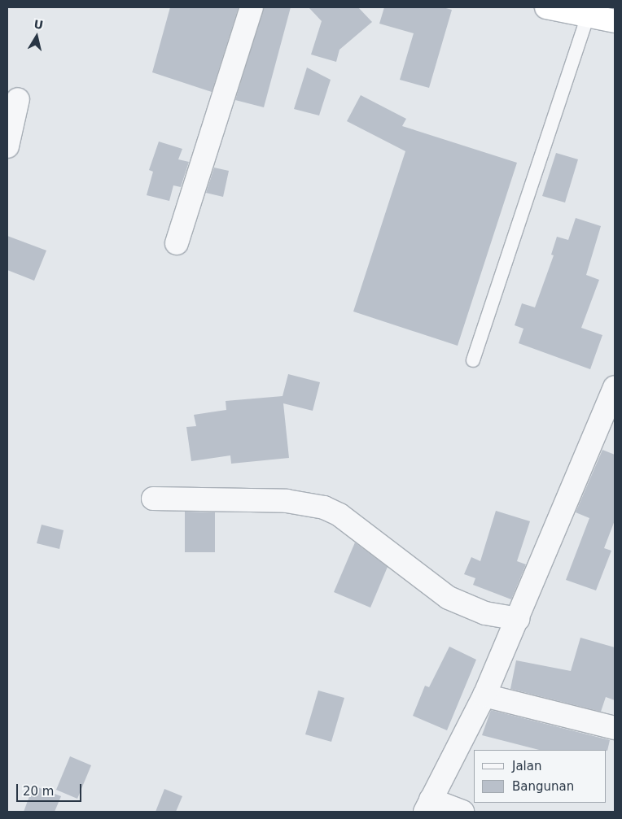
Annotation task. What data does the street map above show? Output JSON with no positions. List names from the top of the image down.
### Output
{
  "legend": ["Jalan", "Bangunan"],
  "scale_bar": "20 m",
  "north": "top"
}
